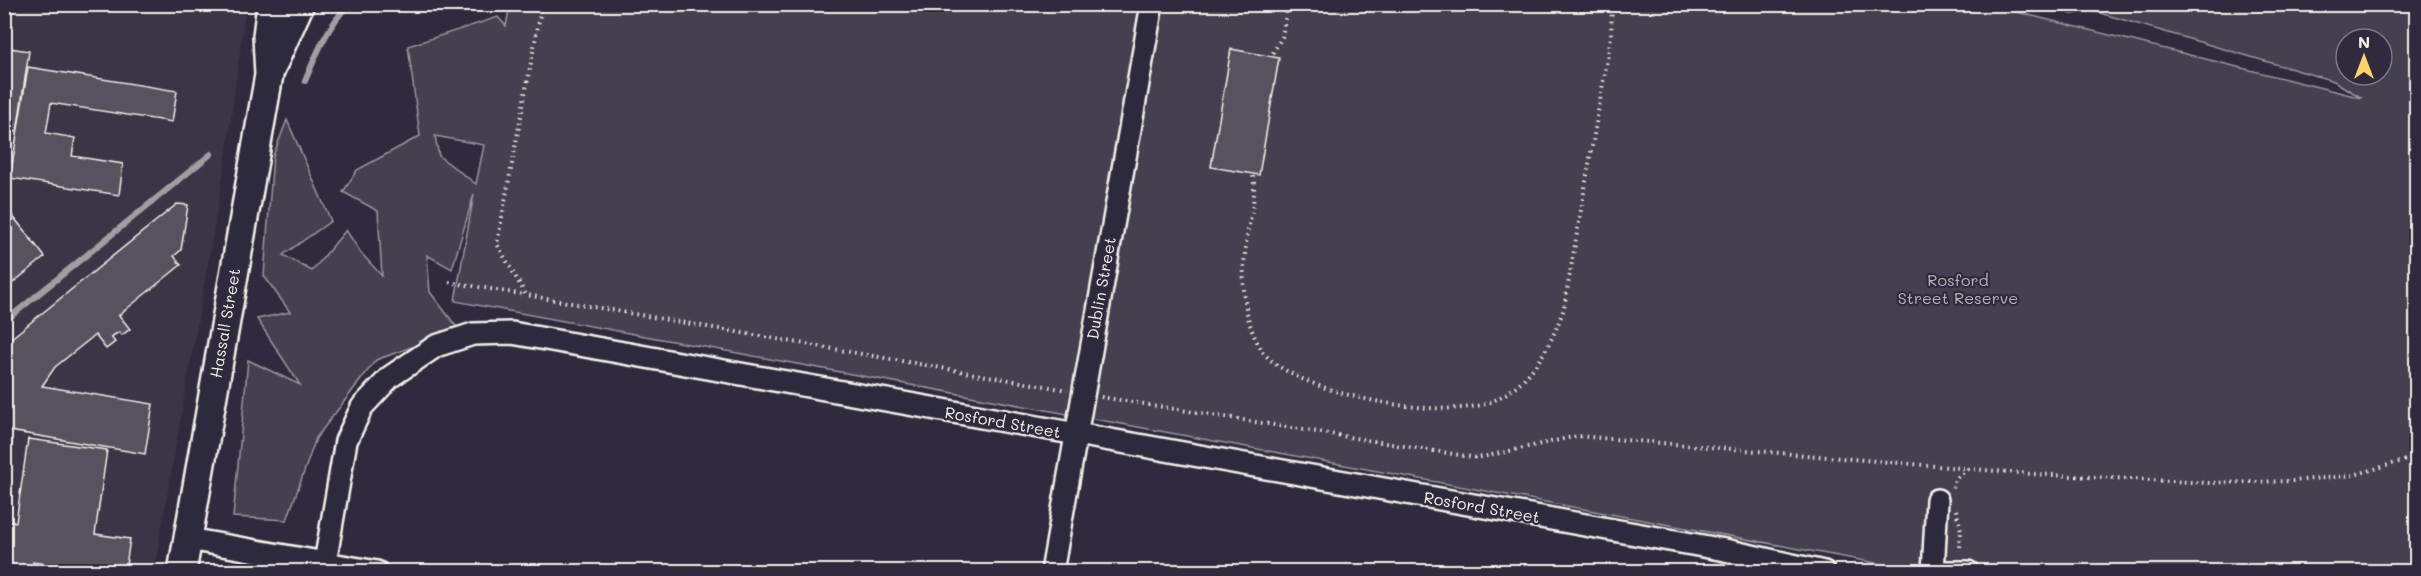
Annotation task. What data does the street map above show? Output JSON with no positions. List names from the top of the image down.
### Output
{
  "streets": {
    "main road": ["Hassall Street"],
    "street": ["Dublin Street", "Rosford Street"]
  },
  "crossings": [
    ["Dublin Street", "Rosford Street"]
  ],
  "parks": ["Rosford Street Reserve"],
  "north": "top"
}
